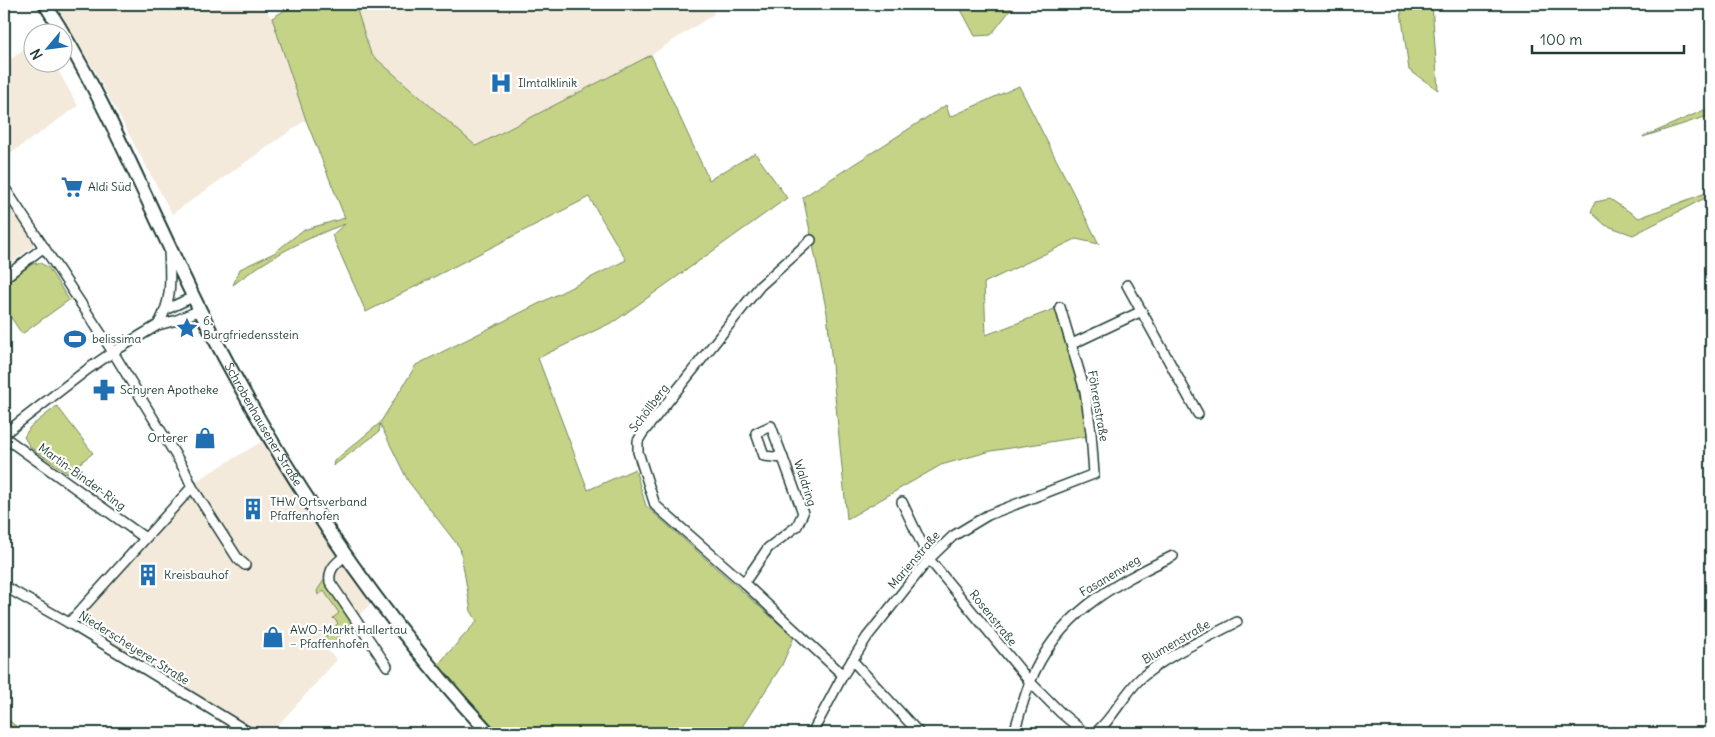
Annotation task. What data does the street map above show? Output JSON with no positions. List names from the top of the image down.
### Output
{
  "streets": {
    "main road": ["Schrobenhausener Straße"],
    "street": [
      "Föhrenstraße",
      "Schöllberg",
      "Martin-Binder-Ring",
      "Waldring",
      "Marienstraße",
      "Fasanenweg",
      "Rosenstraße",
      "Blumenstraße",
      "Niederscheyerer Straße"
    ]
  },
  "crossings": [
    ["Föhrenstraße", "Marienstraße"],
    ["Schöllberg", "Waldring"],
    ["Schöllberg", "Marienstraße"],
    ["Marienstraße", "Rosenstraße"],
    ["Fasanenweg", "Rosenstraße"]
  ],
  "places": {
    "hospital": ["Ilmtalklinik"],
    "supermarket": ["Aldi Süd"],
    "place": ["6. Burgfriedensstein"],
    "sports": ["belissima"],
    "pharmacy": ["Schyren Apotheke"],
    "shop": ["Orterer", "AWO-Markt Hallertau – Pfaffenhofen"],
    "building": ["THW Ortsverband Pfaffenhofen", "Kreisbauhof"]
  },
  "scale_bar": "100 m",
  "north": "bottom left"
}
